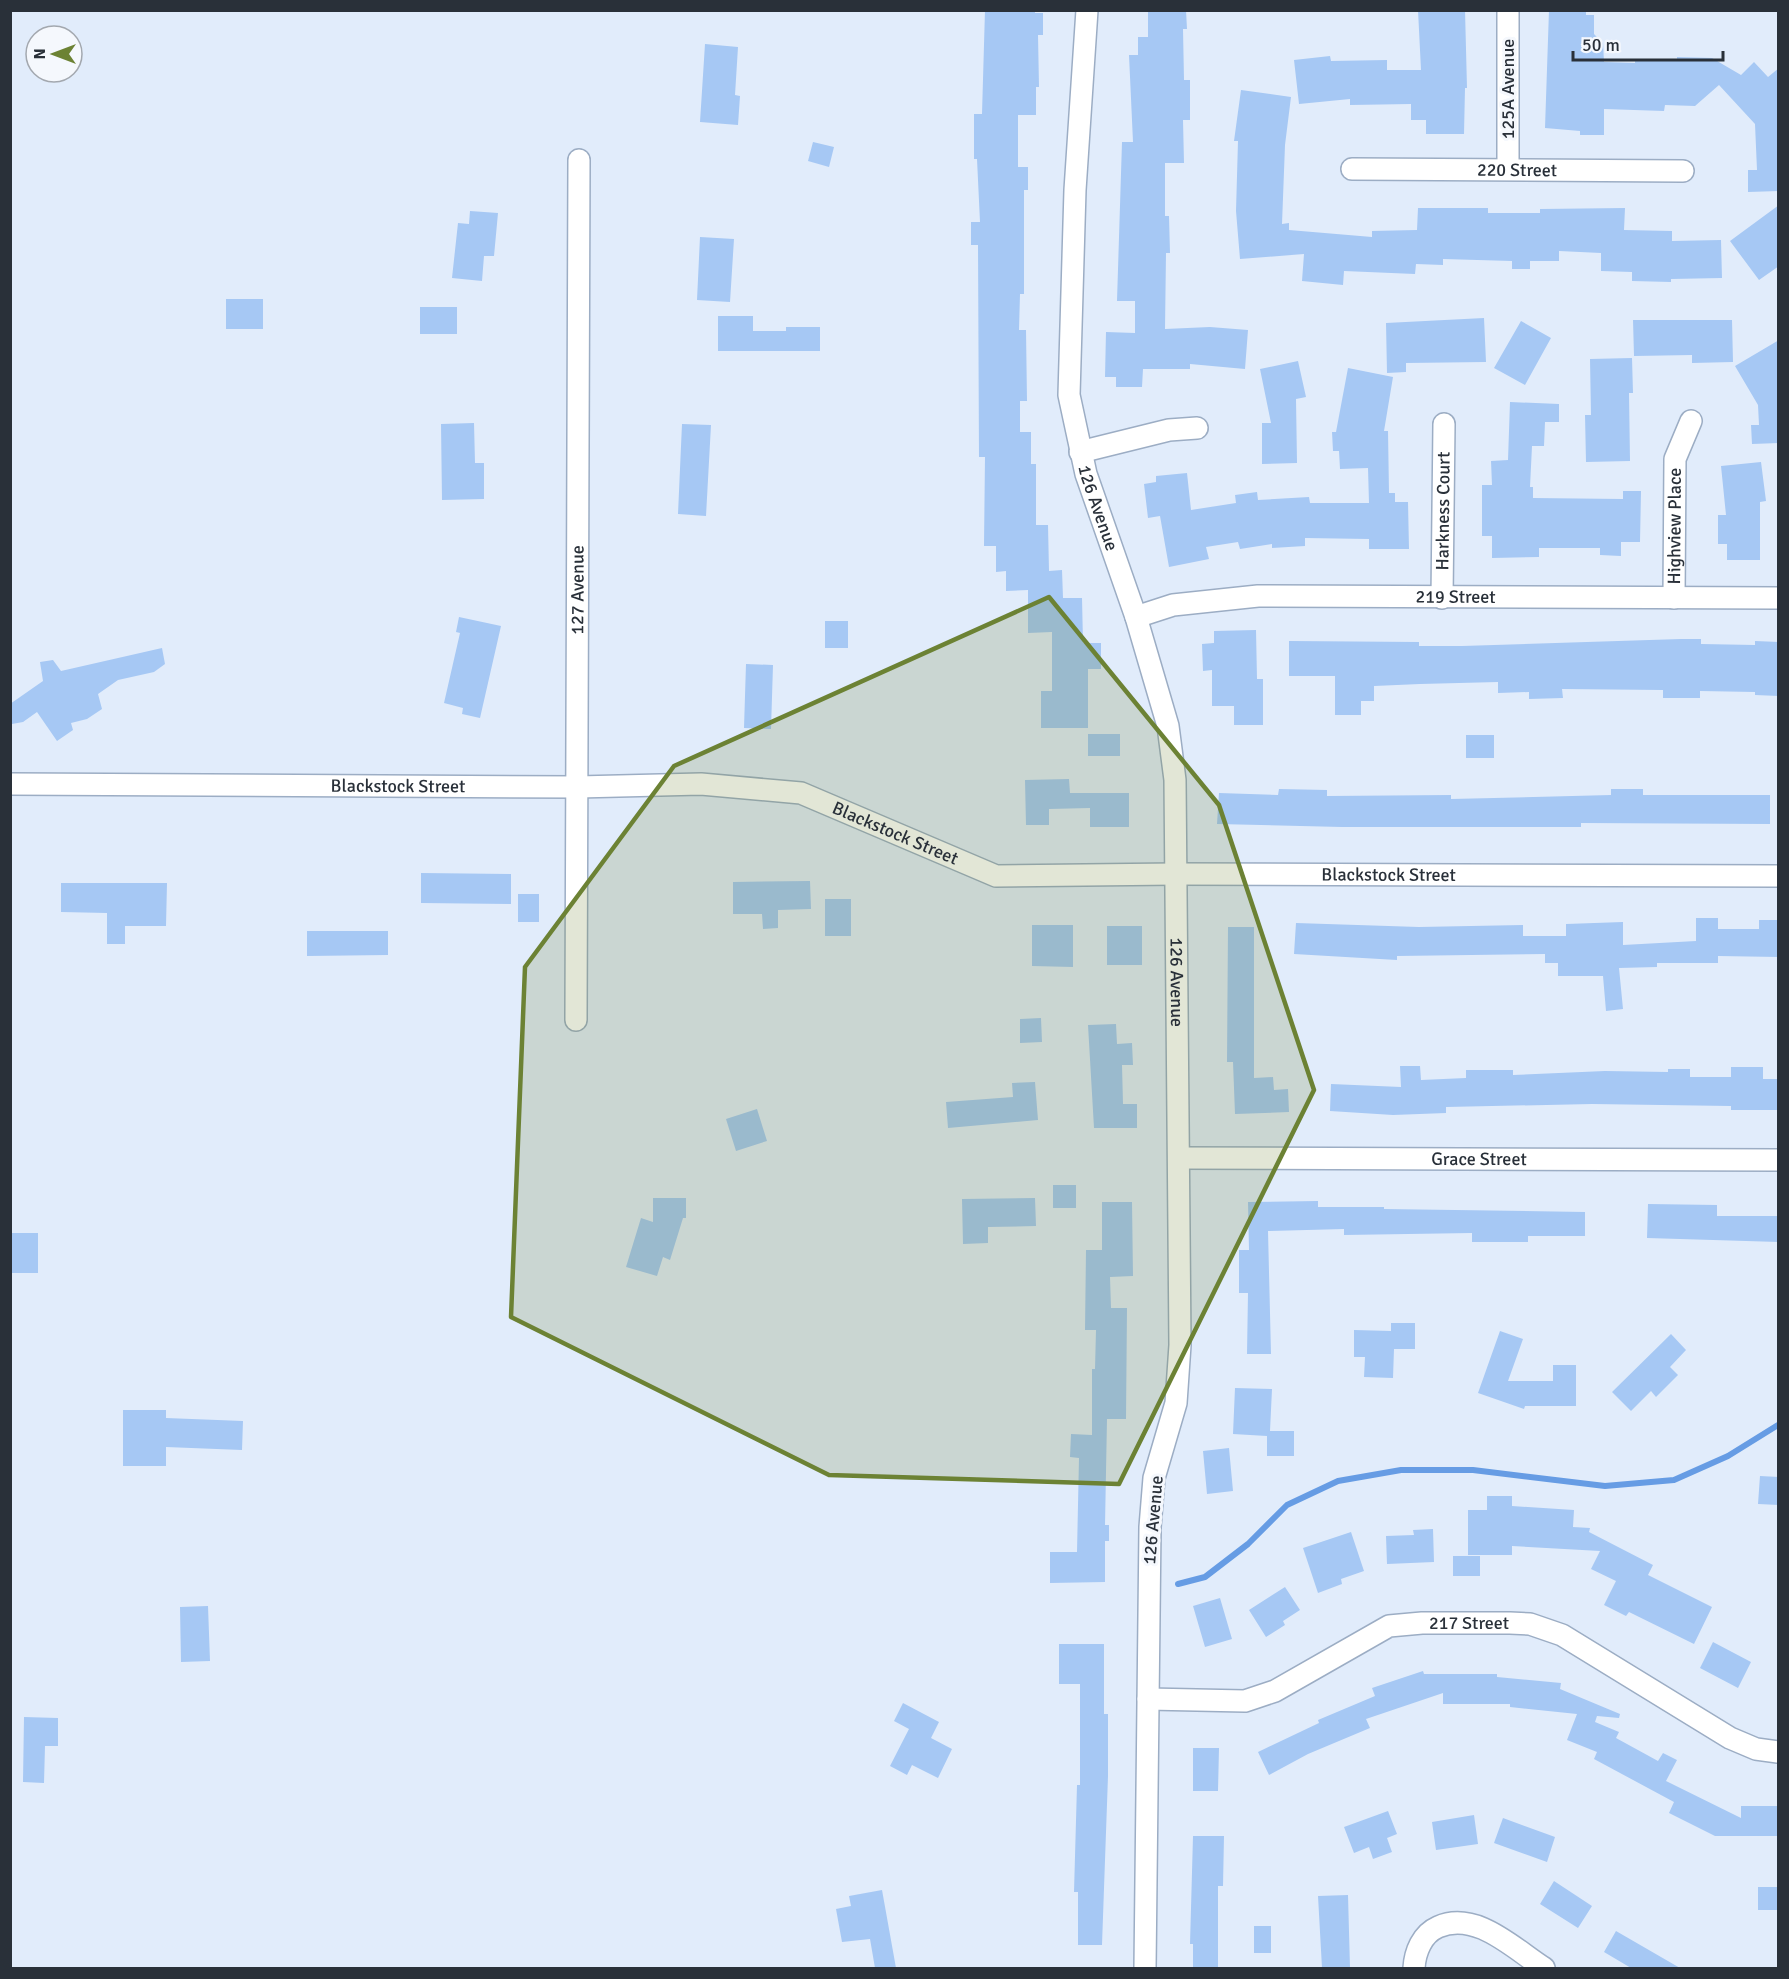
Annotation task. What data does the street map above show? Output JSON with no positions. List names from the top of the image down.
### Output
{
  "streets": {
    "street": [
      "125A Avenue",
      "220 Street",
      "126 Avenue",
      "Harkness Court",
      "Highview Place",
      "127 Avenue",
      "219 Street",
      "Blackstock Street",
      "Grace Street",
      "217 Street"
    ]
  },
  "crossings": [
    ["125A Avenue", "220 Street"],
    ["126 Avenue", "219 Street"],
    ["126 Avenue", "Blackstock Street"],
    ["126 Avenue", "Grace Street"],
    ["126 Avenue", "217 Street"],
    ["Harkness Court", "219 Street"],
    ["Highview Place", "219 Street"],
    ["127 Avenue", "Blackstock Street"]
  ],
  "scale_bar": "50 m",
  "north": "left"
}
